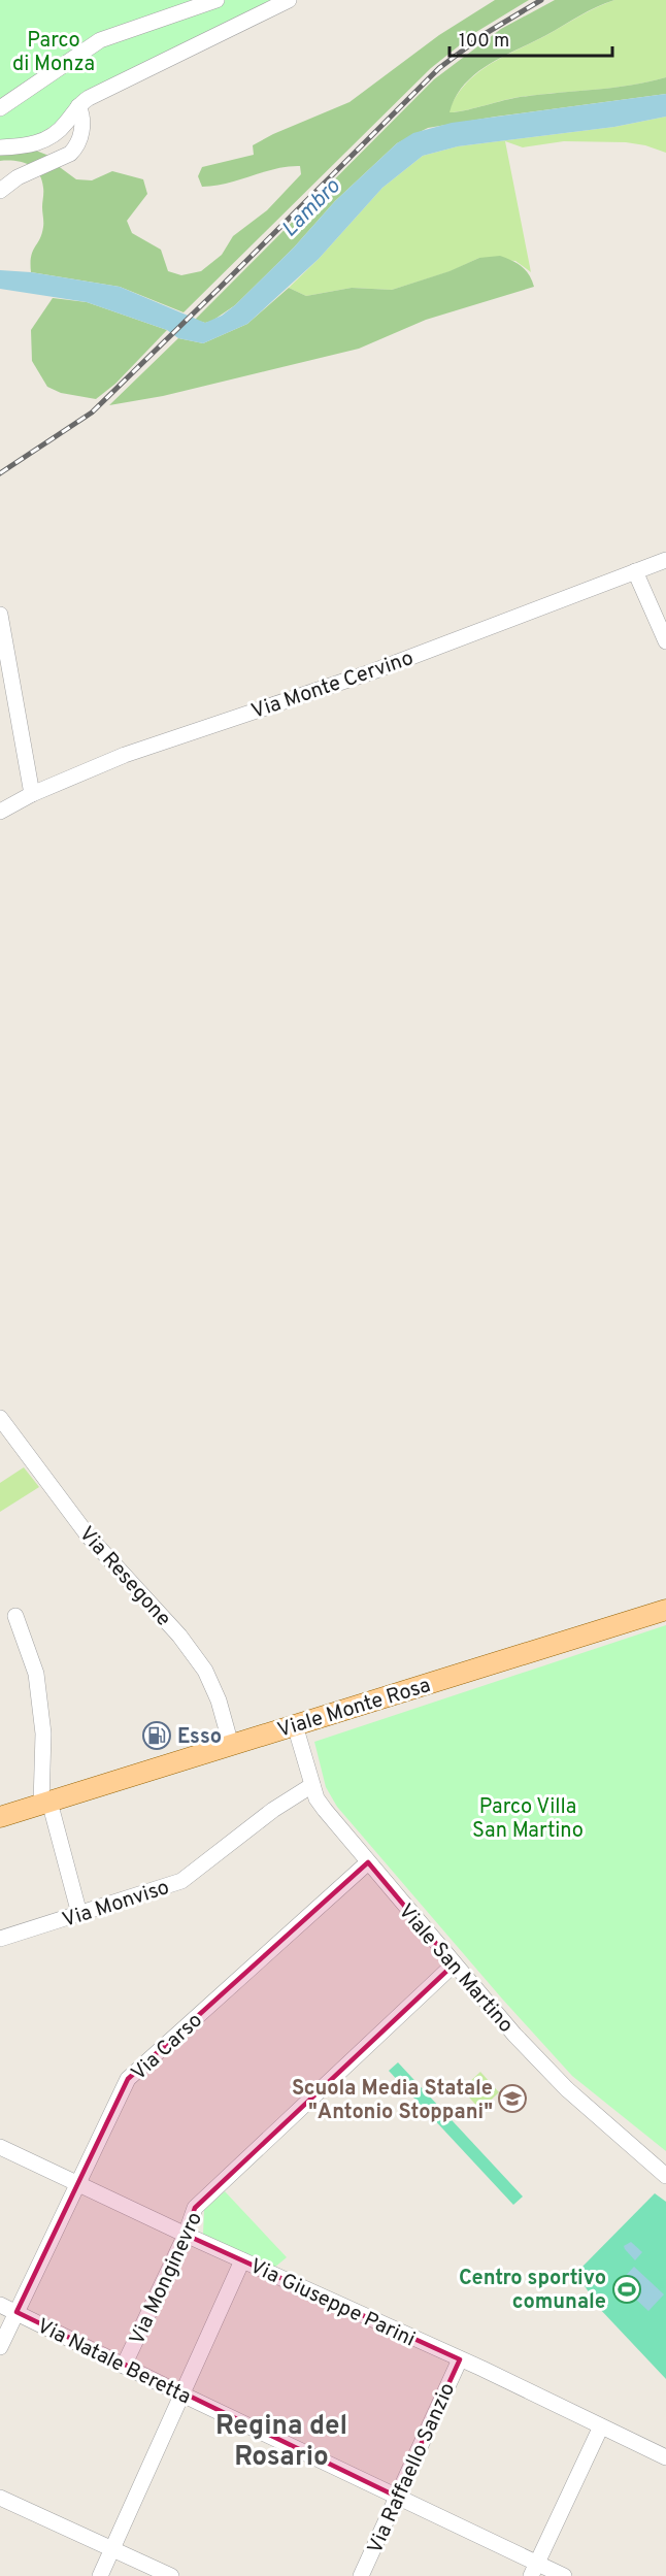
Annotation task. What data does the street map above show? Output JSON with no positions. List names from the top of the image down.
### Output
{
  "streets": {
    "main road": ["Viale Monte Rosa"],
    "street": [
      "Via Monte Cervino",
      "Via Resegone",
      "Via Monviso",
      "Viale San Martino",
      "Via Carso",
      "Via Monginevro",
      "Via Giuseppe Parini",
      "Via Natale Beretta",
      "Via Raffaello Sanzio"
    ]
  },
  "crossings": [
    ["Via Resegone", "Viale Monte Rosa"],
    ["Viale Monte Rosa", "Viale San Martino"],
    ["Via Monviso", "Viale San Martino"],
    ["Viale San Martino", "Via Carso"],
    ["Viale San Martino", "Via Monginevro"],
    ["Via Carso", "Via Giuseppe Parini"],
    ["Via Carso", "Via Natale Beretta"],
    ["Via Monginevro", "Via Giuseppe Parini"],
    ["Via Monginevro", "Via Natale Beretta"],
    ["Via Giuseppe Parini", "Via Raffaello Sanzio"],
    ["Via Natale Beretta", "Via Raffaello Sanzio"]
  ],
  "districts": ["Regina del Rosario"],
  "water": ["Lambro"],
  "parks": ["Parco di Monza", "Parco Villa San Martino"],
  "places": {
    "fuel station": ["Esso"],
    "school or university": ["Scuola Media Statale \"Antonio Stoppani\""],
    "sports": ["Centro sportivo comunale"]
  },
  "scale_bar": "100 m"
}
